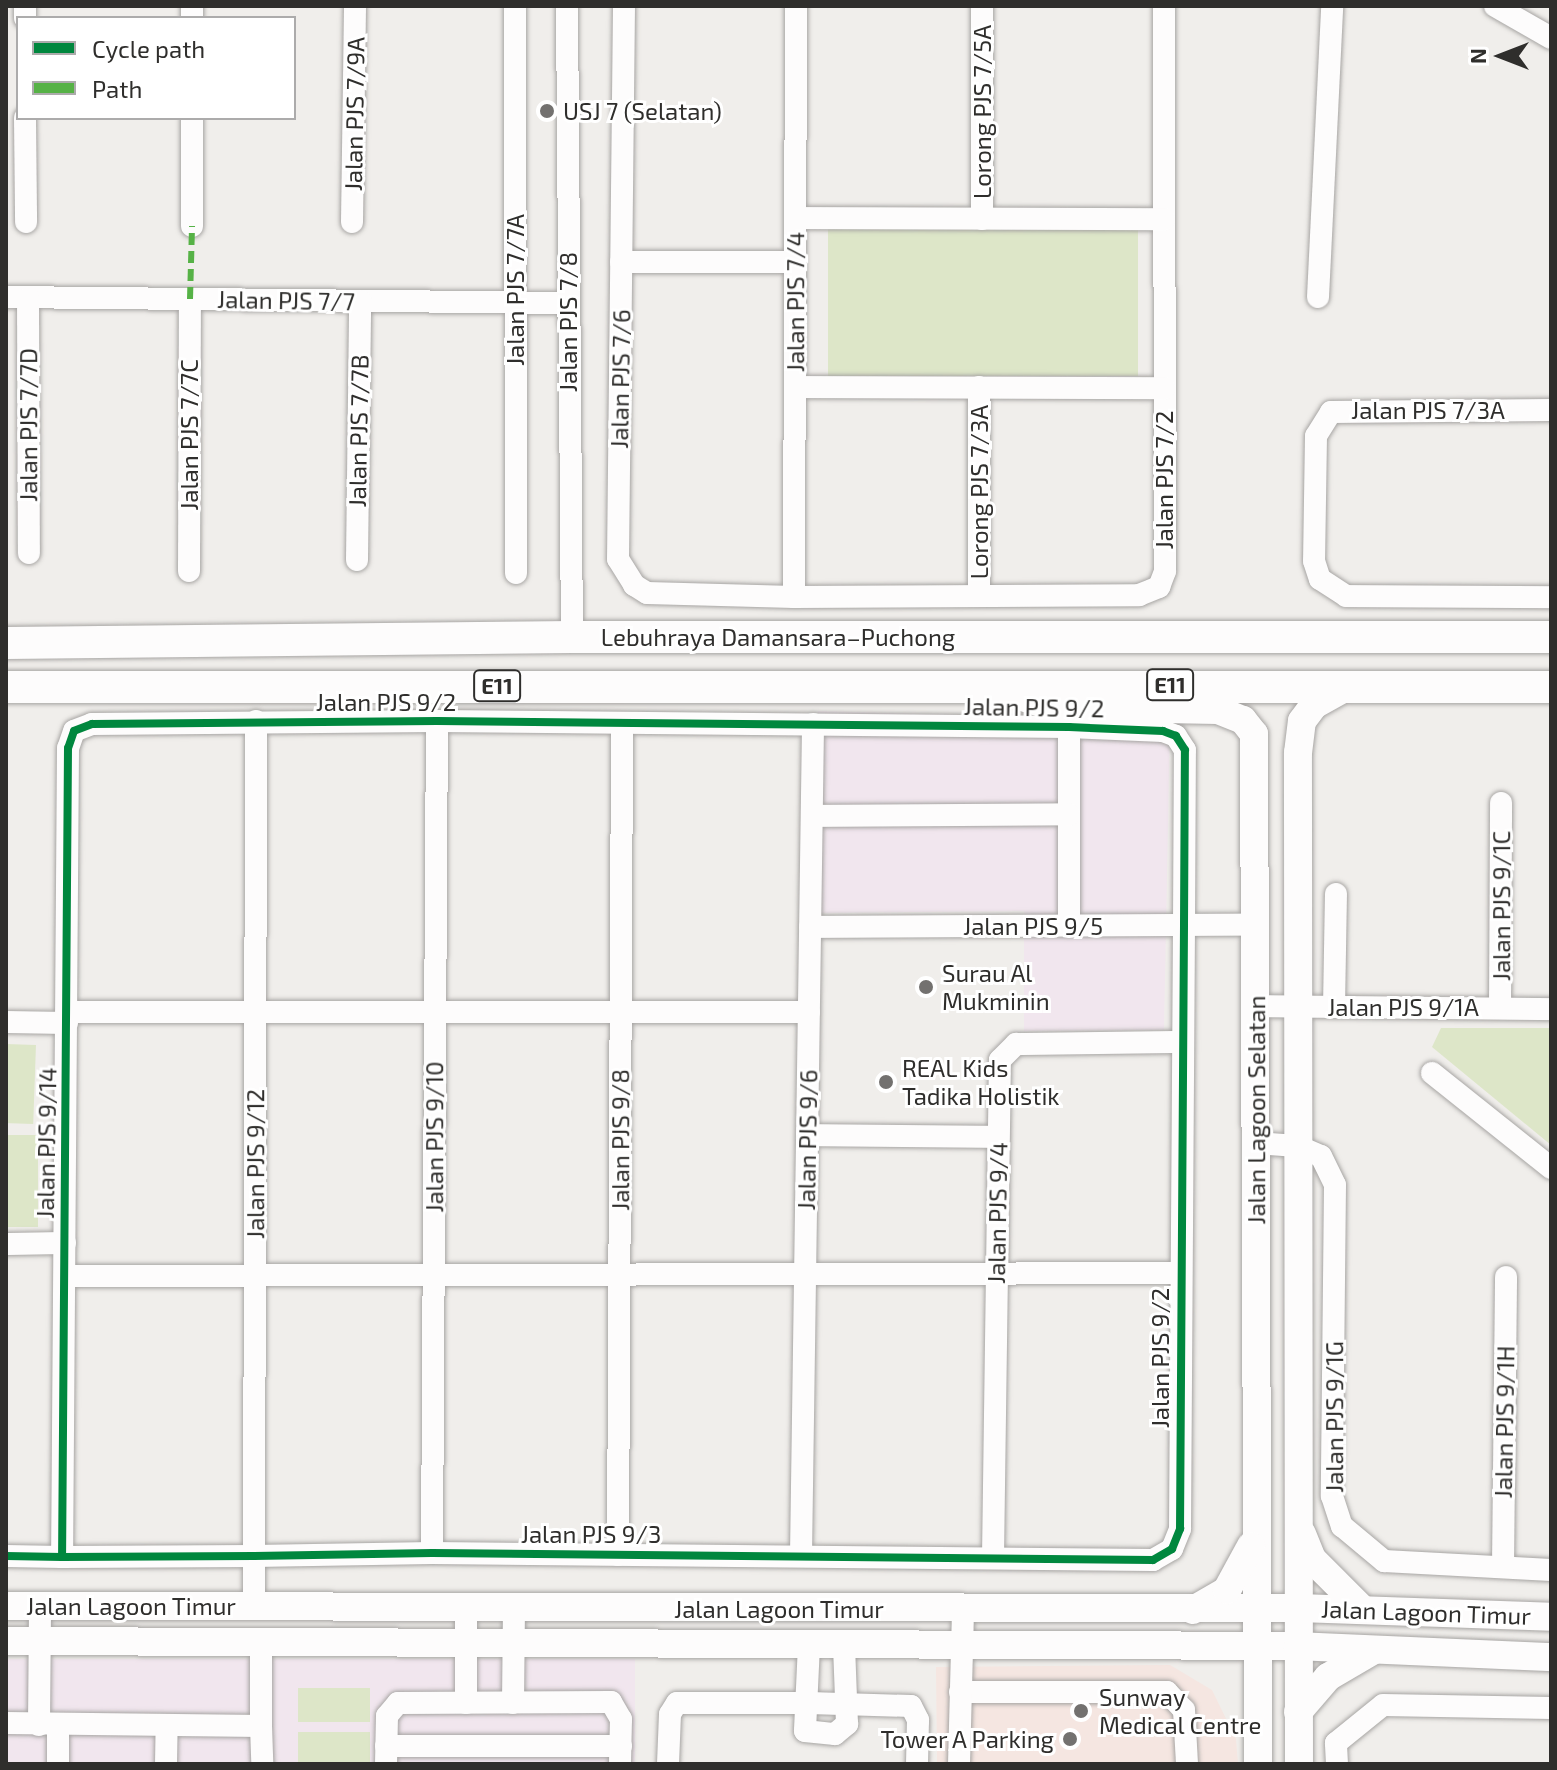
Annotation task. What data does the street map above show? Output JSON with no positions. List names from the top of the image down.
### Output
{
  "streets": {
    "highway": ["Lebuhraya Damansara–Puchong", "E11"],
    "main road": ["Jalan Lagoon Selatan", "Jalan Lagoon Timur"],
    "street": [
      "Lorong PJS 7/5A",
      "Jalan PJS 7/9A",
      "Jalan PJS 7/7A",
      "Jalan PJS 7/7",
      "Jalan PJS 7/4",
      "Jalan PJS 7/8",
      "Jalan PJS 7/6",
      "Jalan PJS 7/3A",
      "Jalan PJS 7/7D",
      "Jalan PJS 7/7B",
      "Jalan PJS 7/7C",
      "Jalan PJS 7/2",
      "Lorong PJS 7/3A",
      "Jalan PJS 9/2",
      "Jalan PJS 9/1C",
      "Jalan PJS 9/5",
      "Jalan PJS 9/1A",
      "Jalan PJS 9/10",
      "Jalan PJS 9/8",
      "Jalan PJS 9/6",
      "Jalan PJS 9/14",
      "Jalan PJS 9/12",
      "Jalan PJS 9/4",
      "Jalan PJS 9/1G",
      "Jalan PJS 9/1H",
      "Jalan PJS 9/3"
    ]
  },
  "crossings": [
    ["Jalan PJS 7/7A", "Jalan PJS 7/7"],
    ["Jalan PJS 7/7", "Jalan PJS 7/8"],
    ["Jalan PJS 7/7", "Jalan PJS 7/7D"],
    ["Jalan PJS 7/7", "Jalan PJS 7/7B"],
    ["Jalan PJS 7/7", "Jalan PJS 7/7C"],
    ["Jalan PJS 7/4", "Jalan PJS 7/6"],
    ["Jalan PJS 7/4", "Jalan PJS 7/2"],
    ["Jalan PJS 7/8", "Lebuhraya Damansara–Puchong"],
    ["Jalan PJS 7/6", "Jalan PJS 7/2"],
    ["Jalan PJS 7/2", "Lorong PJS 7/3A"],
    ["Lebuhraya Damansara–Puchong", "Jalan Lagoon Selatan"],
    ["Jalan PJS 9/2", "Jalan PJS 9/5"],
    ["Jalan PJS 9/2", "Jalan PJS 9/10"],
    ["Jalan PJS 9/2", "Jalan PJS 9/8"],
    ["Jalan PJS 9/2", "Jalan PJS 9/6"],
    ["Jalan PJS 9/2", "Jalan PJS 9/14"],
    ["Jalan PJS 9/2", "Jalan PJS 9/12"],
    ["Jalan PJS 9/2", "Jalan PJS 9/4"],
    ["Jalan PJS 9/2", "Jalan PJS 9/3"],
    ["Jalan PJS 9/1C", "Jalan PJS 9/1A"],
    ["Jalan PJS 9/5", "Jalan Lagoon Selatan"],
    ["Jalan PJS 9/5", "Jalan PJS 9/6"],
    ["Jalan PJS 9/1A", "Jalan Lagoon Selatan"],
    ["Jalan Lagoon Selatan", "Jalan PJS 9/1G"],
    ["Jalan Lagoon Selatan", "Jalan Lagoon Timur"],
    ["Jalan PJS 9/10", "Jalan PJS 9/3"],
    ["Jalan PJS 9/8", "Jalan PJS 9/3"],
    ["Jalan PJS 9/6", "Jalan PJS 9/3"],
    ["Jalan PJS 9/14", "Jalan PJS 9/3"],
    ["Jalan PJS 9/12", "Jalan PJS 9/3"],
    ["Jalan PJS 9/12", "Jalan Lagoon Timur"],
    ["Jalan PJS 9/4", "Jalan PJS 9/3"],
    ["Jalan PJS 9/1G", "Jalan PJS 9/1H"]
  ],
  "places": [
    "USJ 7 (Selatan)",
    "Surau Al Mukminin",
    "REAL Kids Tadika Holistik",
    "Sunway Medical Centre",
    "Tower A Parking"
  ],
  "legend": ["Cycle path", "Path"],
  "north": "left"
}
